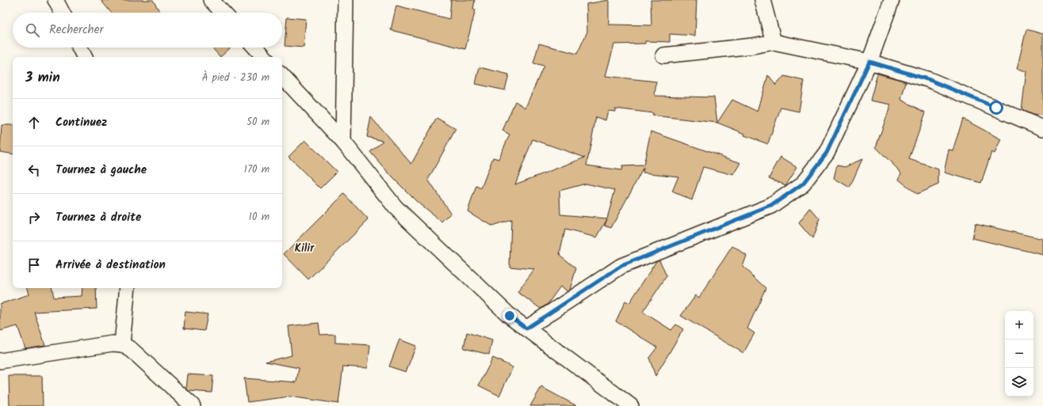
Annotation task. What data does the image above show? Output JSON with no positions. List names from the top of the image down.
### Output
{
  "districts": ["Kilir"],
  "page": {
    "search": "Rechercher",
    "heading": ["3 min", "À pied · 230 m"],
    "list": [
      ["Continuez", "50 m"],
      ["Tournez à gauche", "170 m"],
      ["Tournez à droite", "10 m"],
      "Arrivée à destination"
    ],
    "map_buttons": ["+", "−"]
  }
}
